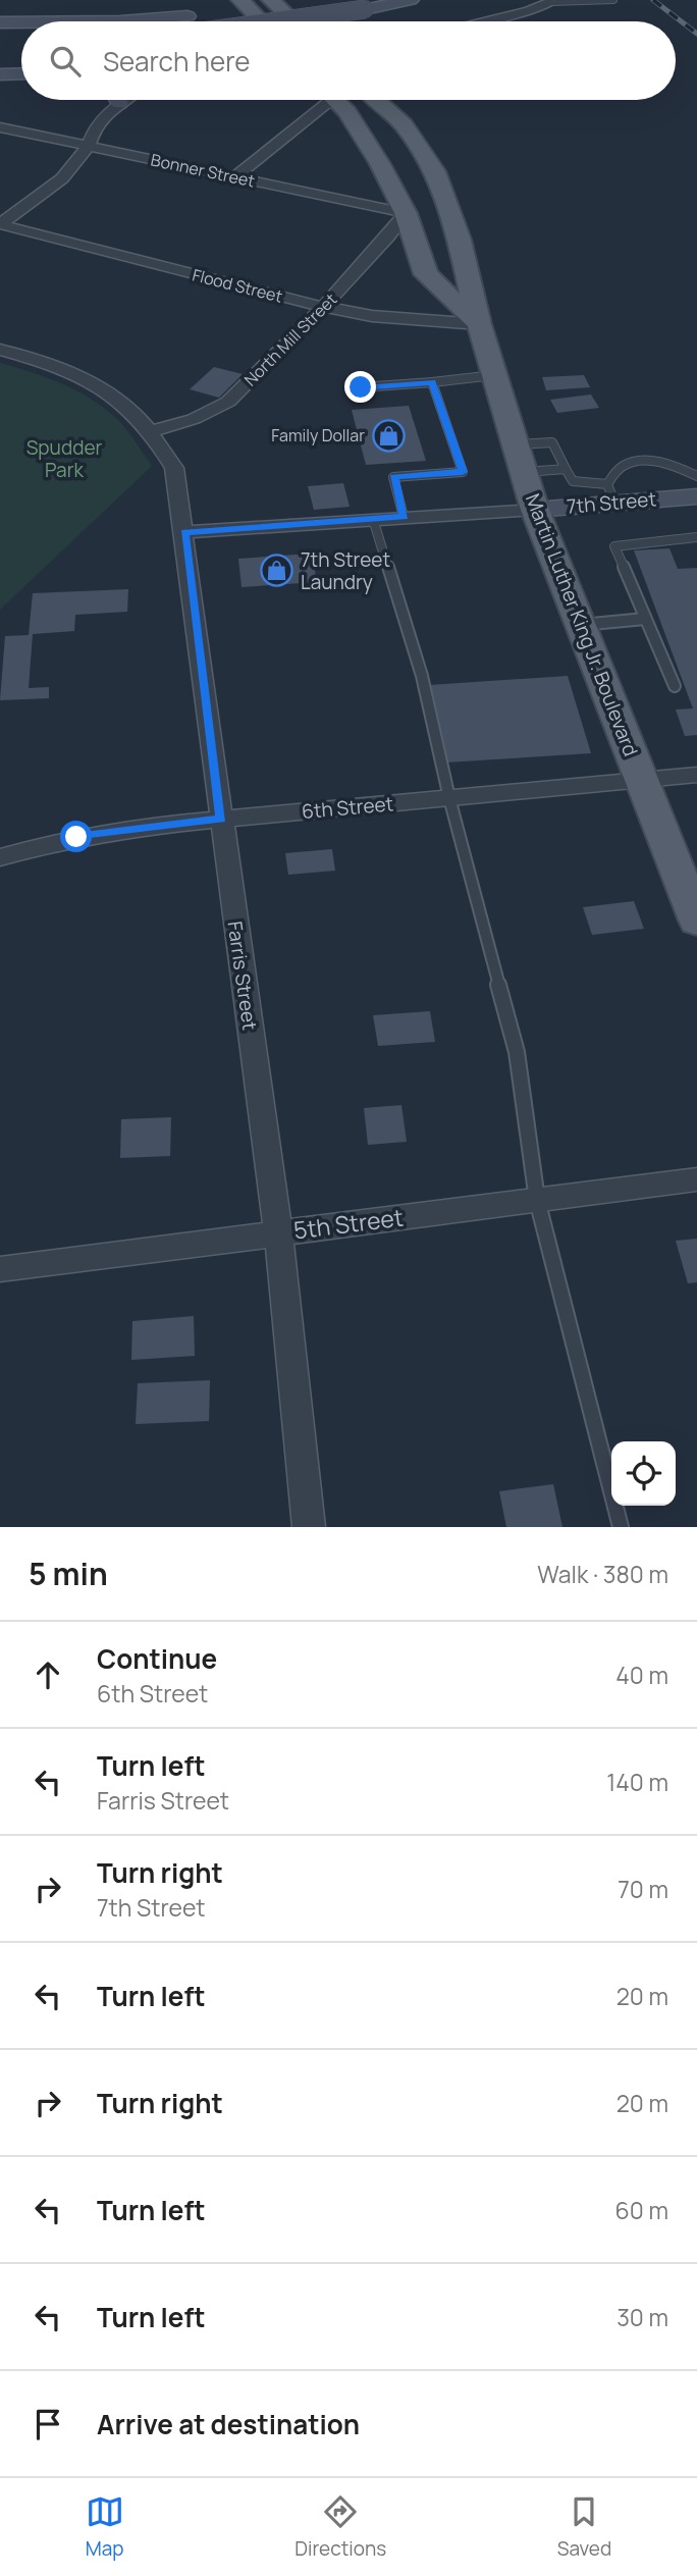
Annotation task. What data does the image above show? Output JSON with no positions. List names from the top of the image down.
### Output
{
  "streets": {
    "main road": ["7th Street", "Martin Luther King Jr. Boulevard"],
    "street": [
      "Bonner Street",
      "Flood Street",
      "North Mill Street",
      "6th Street",
      "Farris Street",
      "5th Street"
    ]
  },
  "crossings": [
    ["Bonner Street", "North Mill Street"],
    ["Flood Street", "North Mill Street"],
    ["Flood Street", "Martin Luther King Jr. Boulevard"],
    ["North Mill Street", "Farris Street"],
    ["7th Street", "Martin Luther King Jr. Boulevard"],
    ["7th Street", "Farris Street"],
    ["Martin Luther King Jr. Boulevard", "6th Street"],
    ["6th Street", "Farris Street"],
    ["Farris Street", "5th Street"]
  ],
  "parks": ["Spudder Park"],
  "places": {
    "shop": ["Family Dollar", "7th Street Laundry"]
  },
  "page": {
    "search": "Search here",
    "heading": ["5 min", "Walk · 380 m"],
    "list": [
      ["Continue", "6th Street", "40 m"],
      ["Turn left", "Farris Street", "140 m"],
      ["Turn right", "7th Street", "70 m"],
      ["Turn left", "20 m"],
      ["Turn right", "20 m"],
      ["Turn left", "60 m"],
      ["Turn left", "30 m"],
      "Arrive at destination"
    ],
    "nav": ["Map", "Directions", "Saved"]
  }
}
